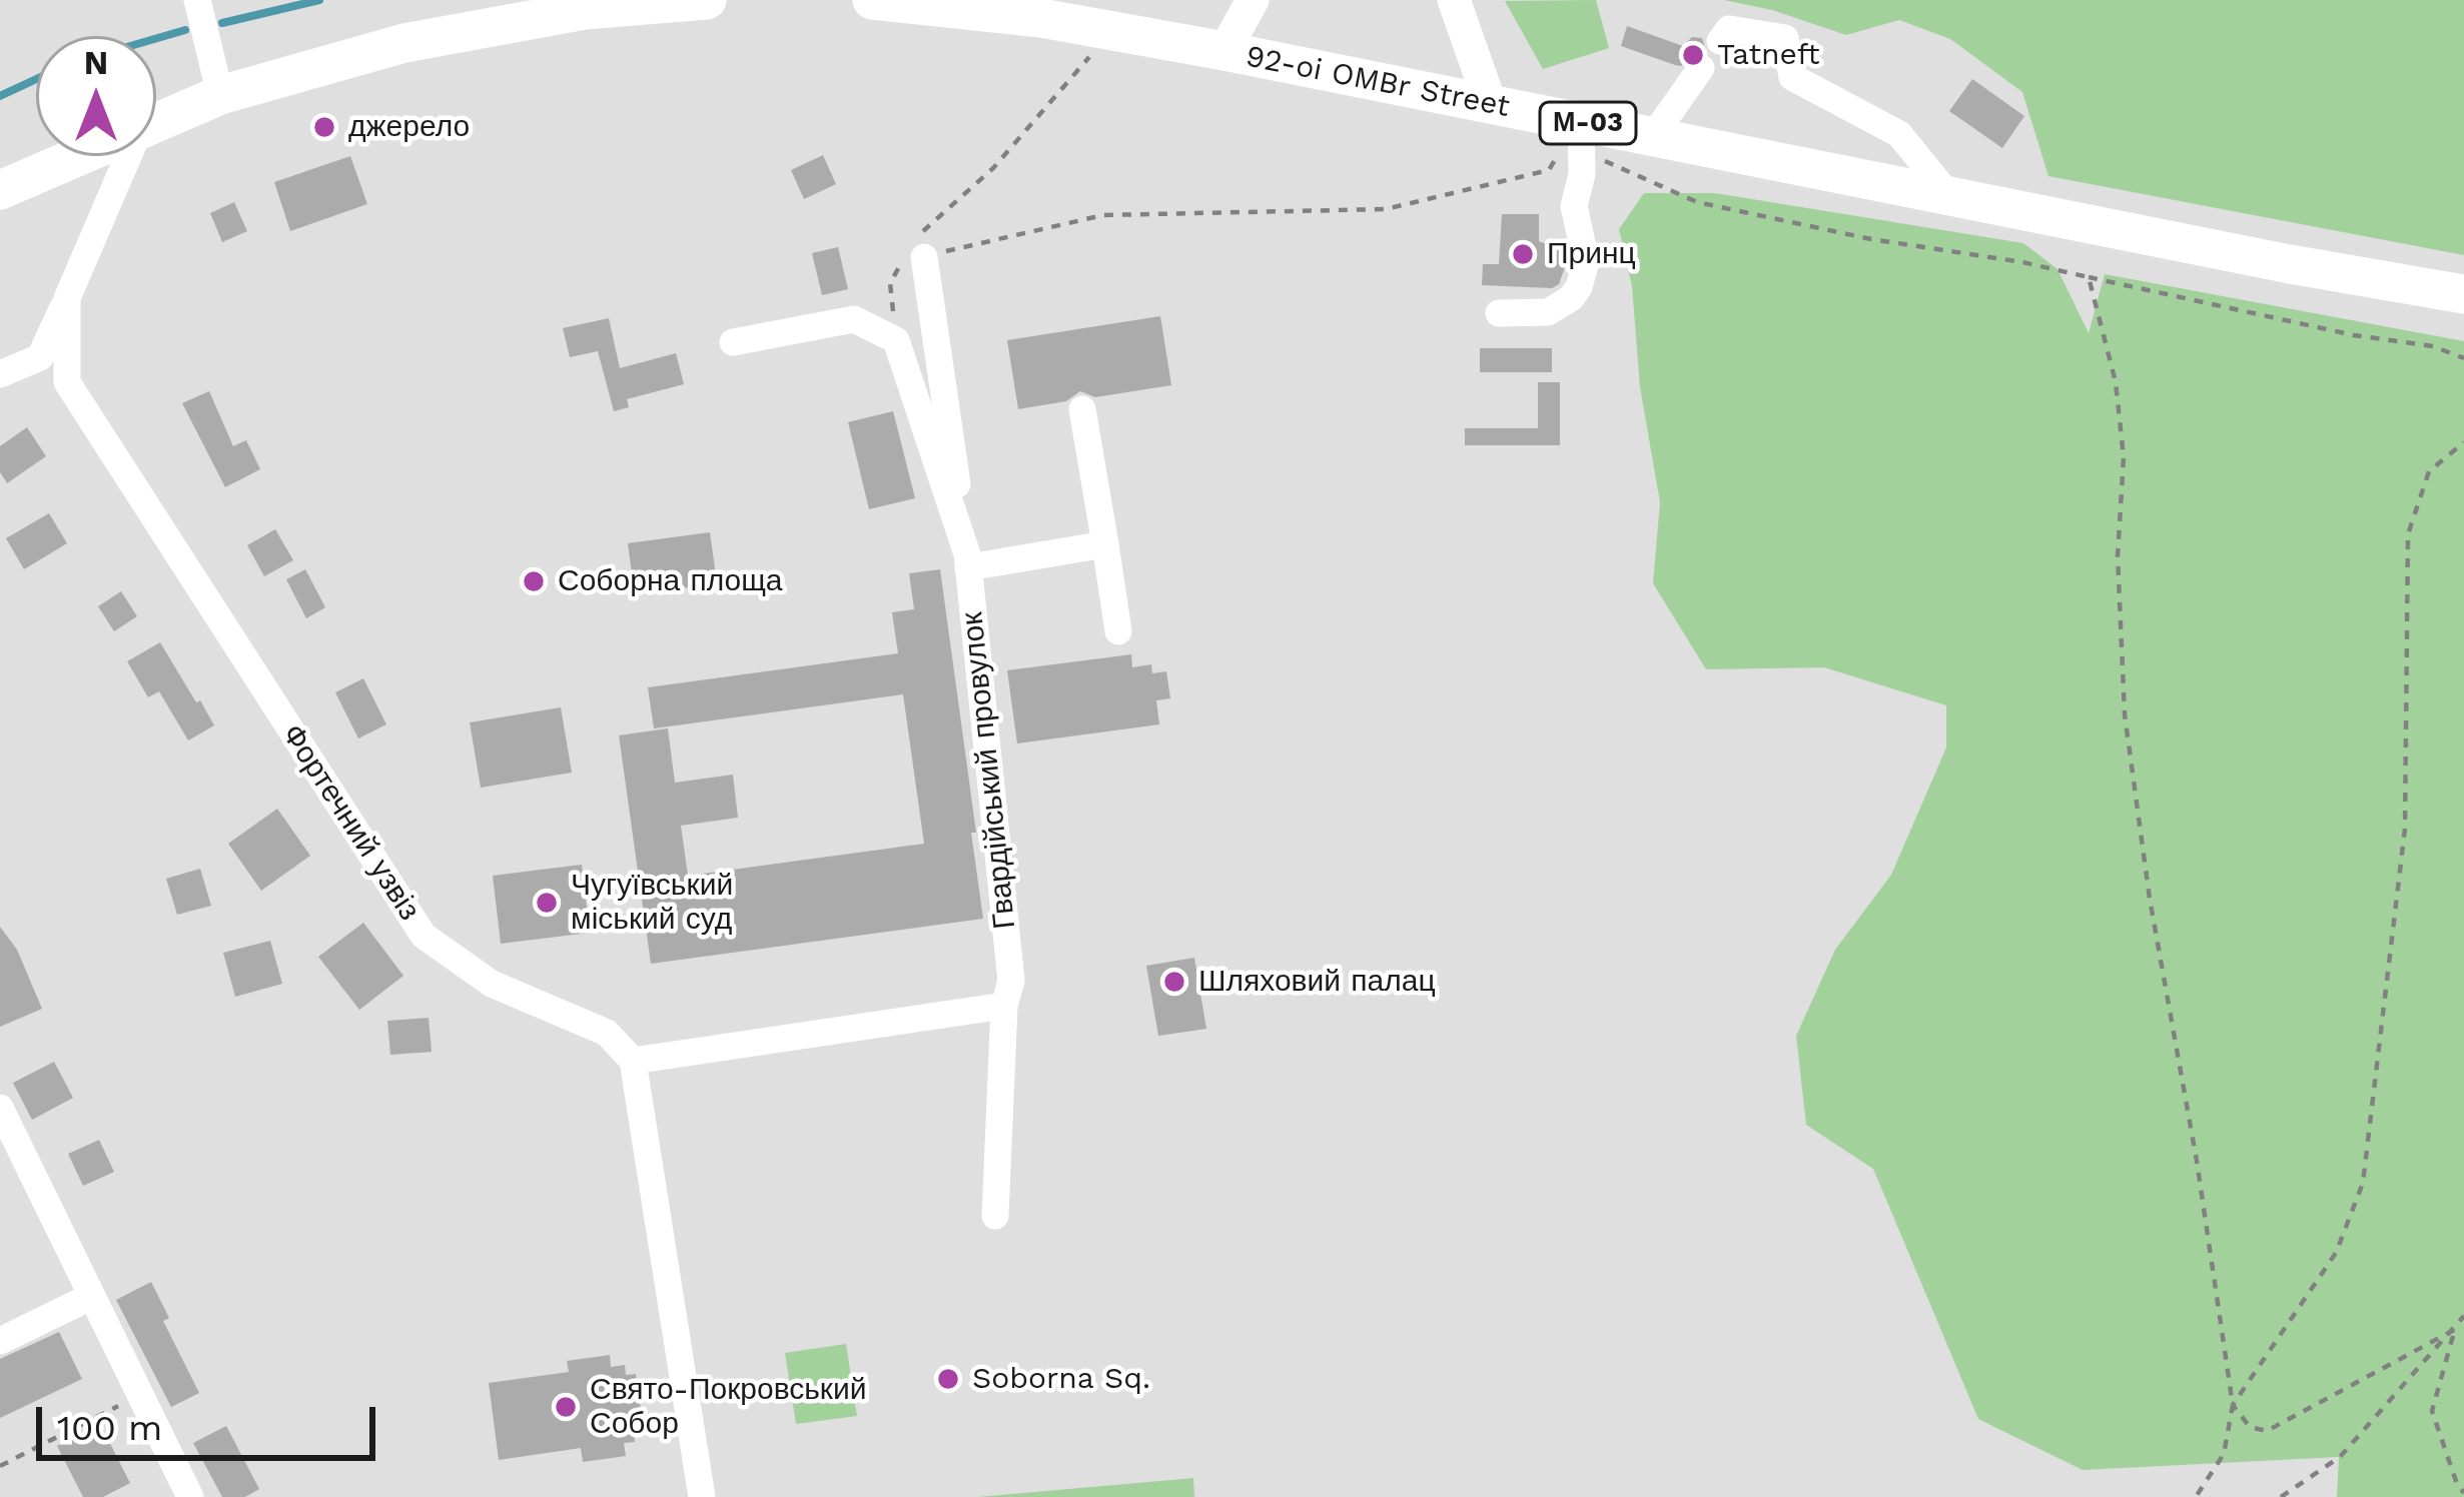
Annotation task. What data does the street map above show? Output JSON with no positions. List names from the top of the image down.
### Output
{
  "streets": {
    "highway": ["92-oi OMBr Street", "М-03"],
    "street": ["Гвардійський провулок", "Фортечний узвіз"]
  },
  "crossings": [
    ["92-oi OMBr Street", "М-03"]
  ],
  "places": [
    "Tatneft",
    "джерело",
    "Принц",
    "Соборна площа",
    "Чугуївський міський суд",
    "Шляховий палац",
    "Soborna Sq.",
    "Свято-Покровський Собор"
  ],
  "scale_bar": "100 m",
  "north": "top"
}
